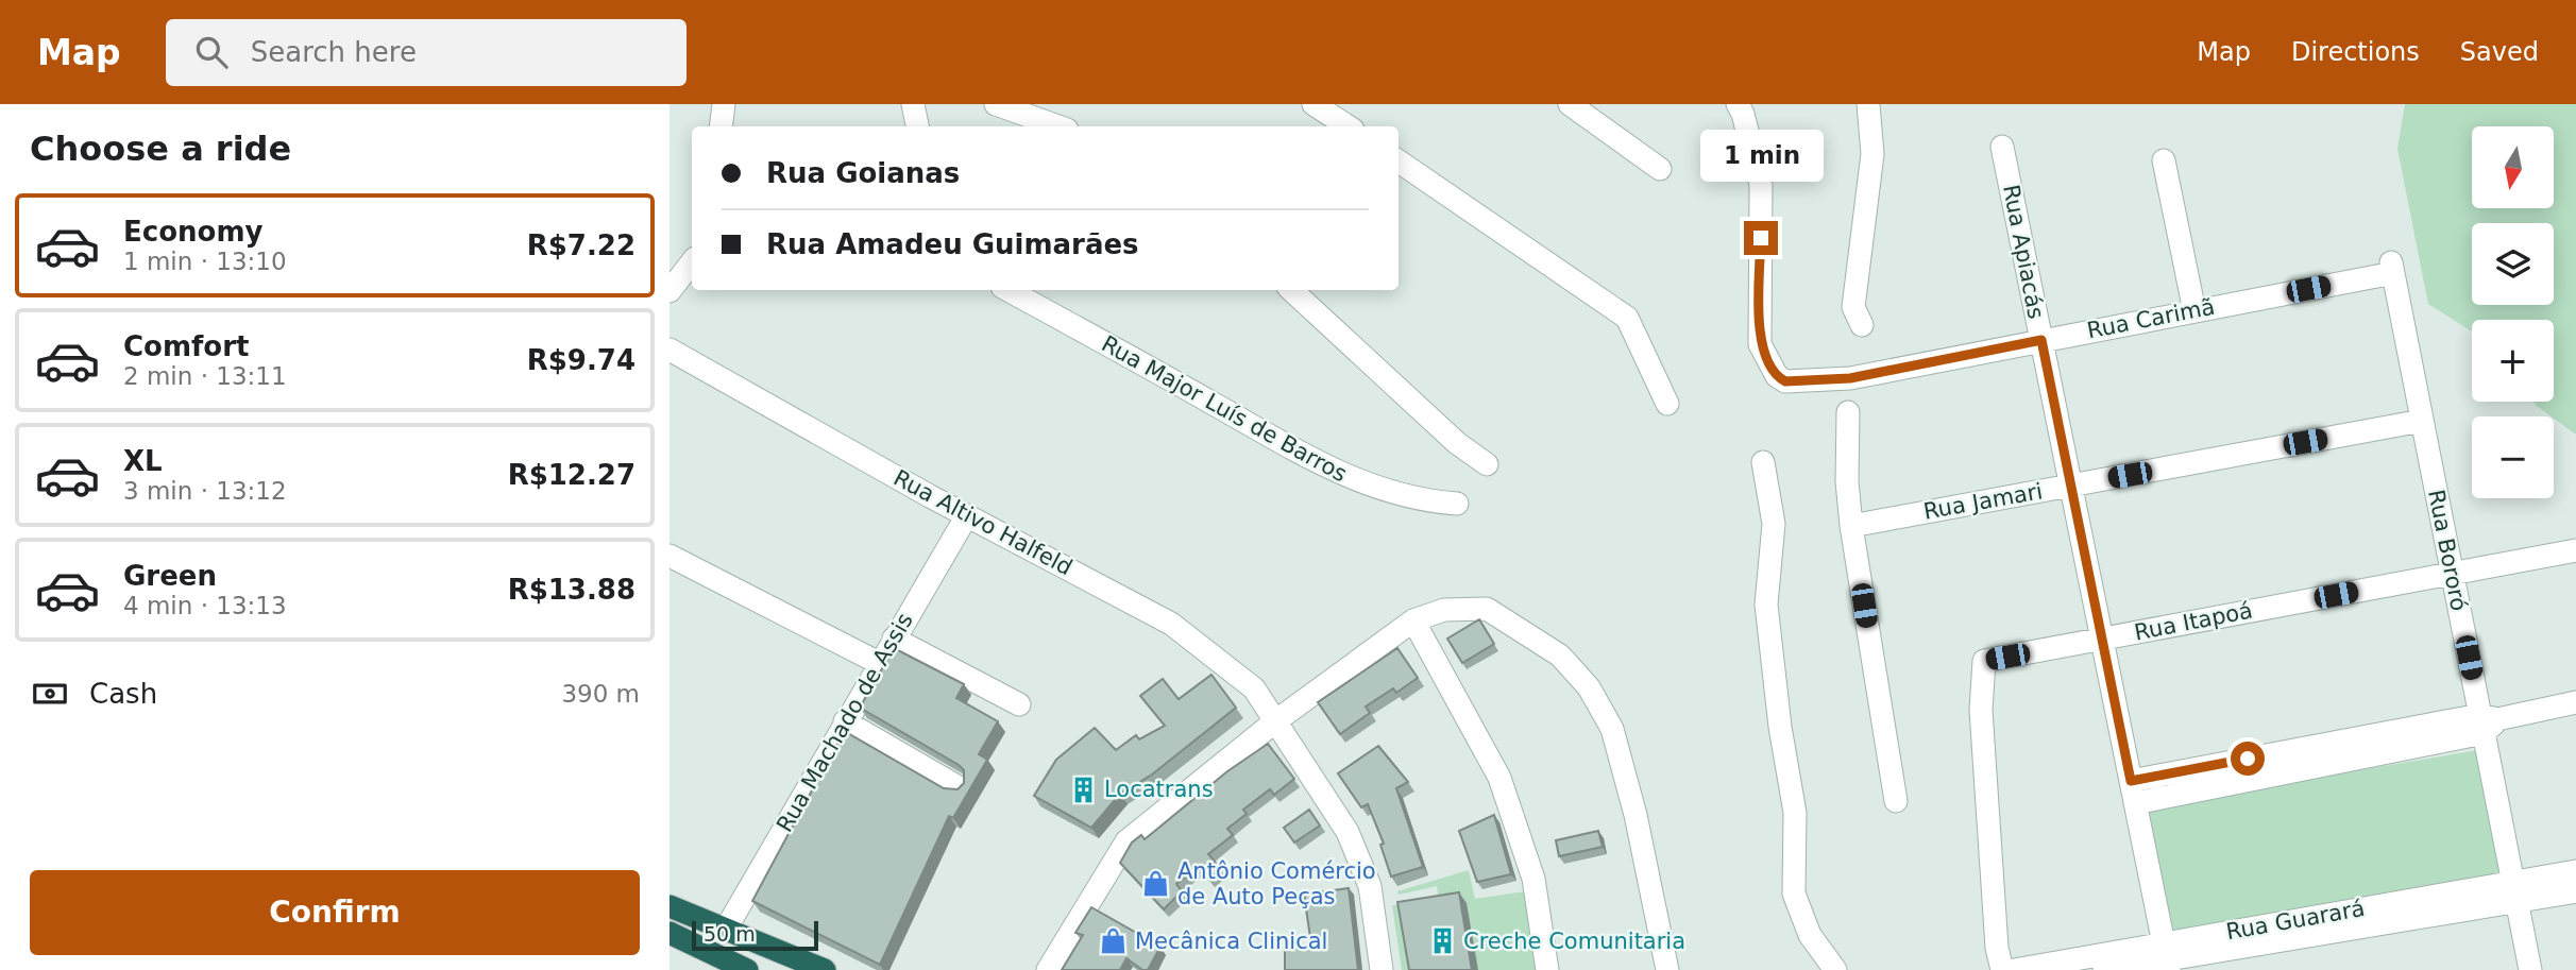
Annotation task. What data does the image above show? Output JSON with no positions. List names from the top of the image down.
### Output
{
  "streets": {
    "street": [
      "Rua Apiacás",
      "Rua Carimã",
      "Rua Major Luís de Barros",
      "Rua Jamari",
      "Rua Altivo Halfeld",
      "Rua Bororó",
      "Rua Itapoá",
      "Rua Machado de Assis",
      "Rua Guarará"
    ]
  },
  "crossings": [
    ["Rua Apiacás", "Rua Carimã"],
    ["Rua Apiacás", "Rua Jamari"],
    ["Rua Apiacás", "Rua Itapoá"],
    ["Rua Apiacás", "Rua Guarará"],
    ["Rua Carimã", "Rua Bororó"],
    ["Rua Jamari", "Rua Bororó"],
    ["Rua Altivo Halfeld", "Rua Machado de Assis"],
    ["Rua Bororó", "Rua Itapoá"],
    ["Rua Bororó", "Rua Guarará"]
  ],
  "places": {
    "building": ["Locatrans", "Creche Comunitaria"],
    "shop": ["Antônio Comércio de Auto Peças", "Mecânica Clinical"]
  },
  "scale_bar": "50 m",
  "north": "bottom",
  "page": {
    "header": "Map",
    "search": "Search here",
    "nav": ["Map", "Directions", "Saved"],
    "heading": "Choose a ride",
    "map_buttons": ["+", "−"],
    "banner": ["Rua Goianas", "Rua Amadeu Guimarães"],
    "bubble": "1 min",
    "list": [
      {
        "name": "Economy",
        "note": "1 min · 13:10",
        "value": "R$7.22"
      },
      {
        "name": "Comfort",
        "note": "2 min · 13:11",
        "value": "R$9.74"
      },
      {
        "name": "XL",
        "note": "3 min · 13:12",
        "value": "R$12.27"
      },
      {
        "name": "Green",
        "note": "4 min · 13:13",
        "value": "R$13.88"
      }
    ],
    "pay": ["Cash", "390 m"],
    "buttons": "Confirm",
    "scale": "50 m"
  }
}
